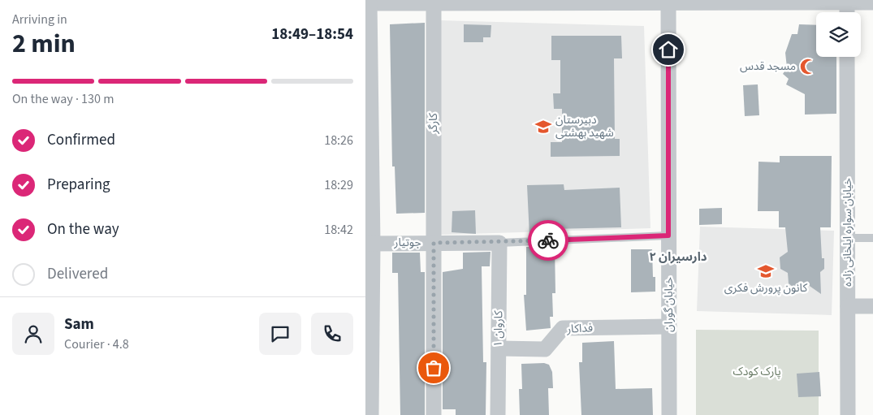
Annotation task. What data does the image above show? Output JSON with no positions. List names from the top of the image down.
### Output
{
  "streets": {
    "street": [
      "کارگر",
      "خیابان سواره ایلخانی زاده",
      "جوتیار",
      "خیابان گوران",
      "کاروان ۱",
      "فداکار"
    ]
  },
  "crossings": [
    ["کارگر", "جوتیار"],
    ["جوتیار", "خیابان گوران"],
    ["جوتیار", "کاروان ۱"],
    ["خیابان گوران", "فداکار"],
    ["کاروان ۱", "فداکار"]
  ],
  "districts": ["دارسیران ۲"],
  "parks": ["پارک کودک"],
  "places": {
    "mosque": ["مسجد قدس"],
    "school or university": ["دبیرستان شهید بهشتی", "کانون پرورش فکری"]
  },
  "page": {
    "heading": ["2 min", "Arriving in", "18:49–18:54"],
    "panel": ["Sam", "Courier · 4.8"],
    "bar": "On the way · 130 m",
    "list": [
      ["Confirmed", "18:26"],
      ["Preparing", "18:29"],
      ["On the way", "18:42"],
      "Delivered"
    ]
  }
}
